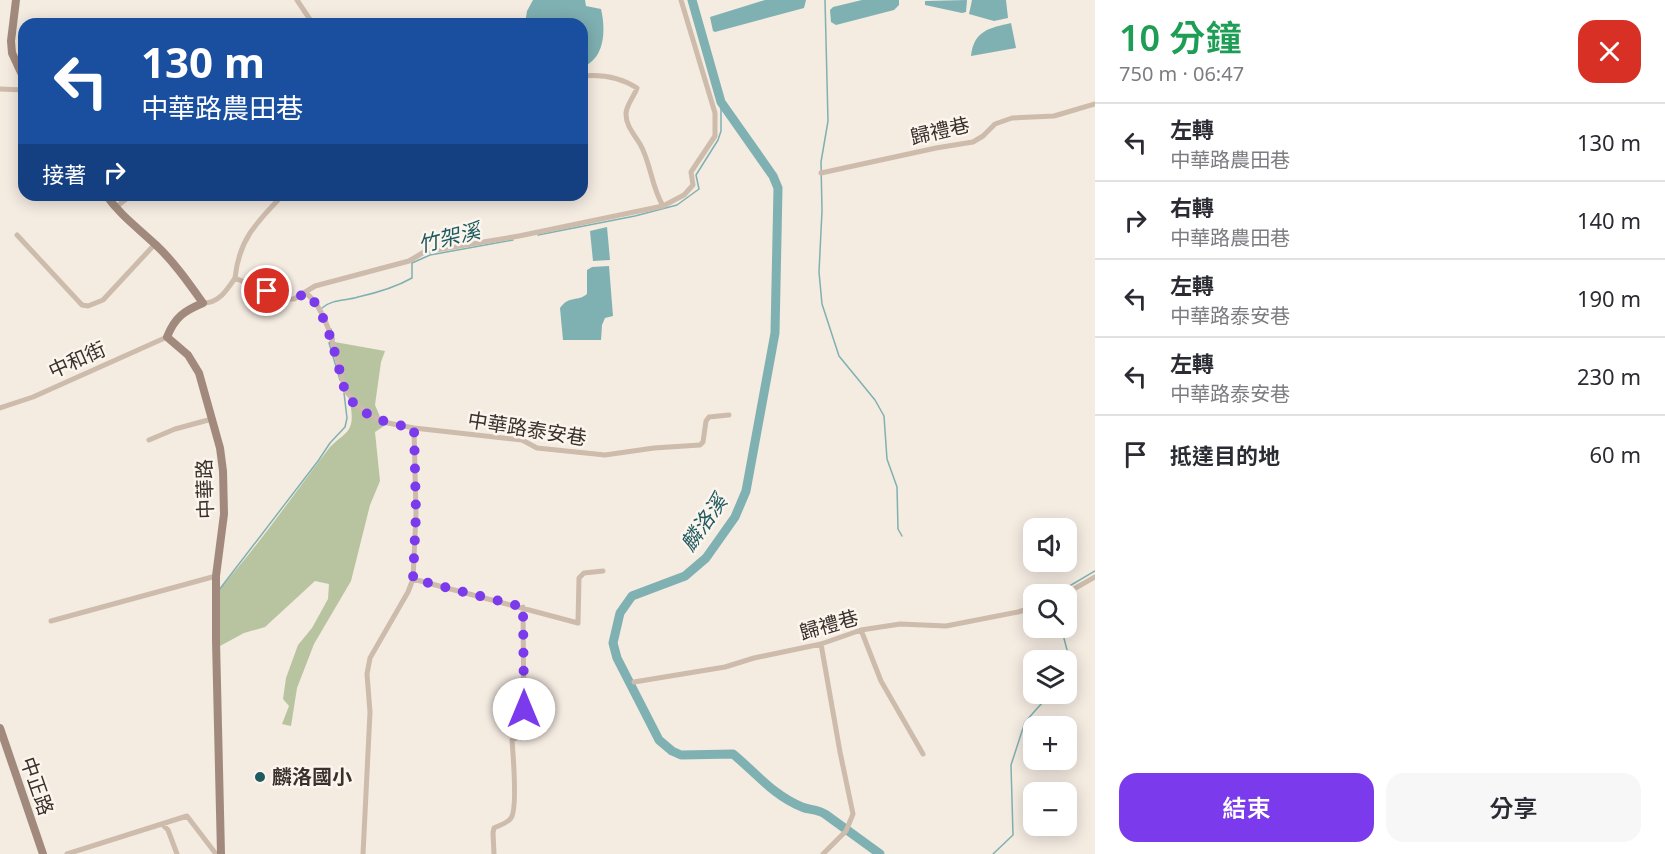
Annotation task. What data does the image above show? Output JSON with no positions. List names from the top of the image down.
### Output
{
  "streets": {
    "street": [
      "歸禮巷",
      "中和街",
      "中華路泰安巷",
      "中華路",
      "中正路"
    ]
  },
  "crossings": [
    ["中和街", "中華路"]
  ],
  "water": ["竹架溪", "麟洛溪"],
  "places": ["麟洛國小"],
  "page": {
    "heading": ["10 分鐘", "750 m · 06:47"],
    "turn": ["130 m", "中華路農田巷"],
    "list": [
      {
        "name": "左轉",
        "note": "中華路農田巷",
        "value": "130 m"
      },
      {
        "name": "右轉",
        "note": "中華路農田巷",
        "value": "140 m"
      },
      {
        "name": "左轉",
        "note": "中華路泰安巷",
        "value": "190 m"
      },
      {
        "name": "左轉",
        "note": "中華路泰安巷",
        "value": "230 m"
      },
      {
        "name": "抵達目的地",
        "value": "60 m"
      }
    ],
    "then": "接著",
    "map_buttons": ["+", "−"],
    "buttons": ["結束", "分享"]
  }
}
